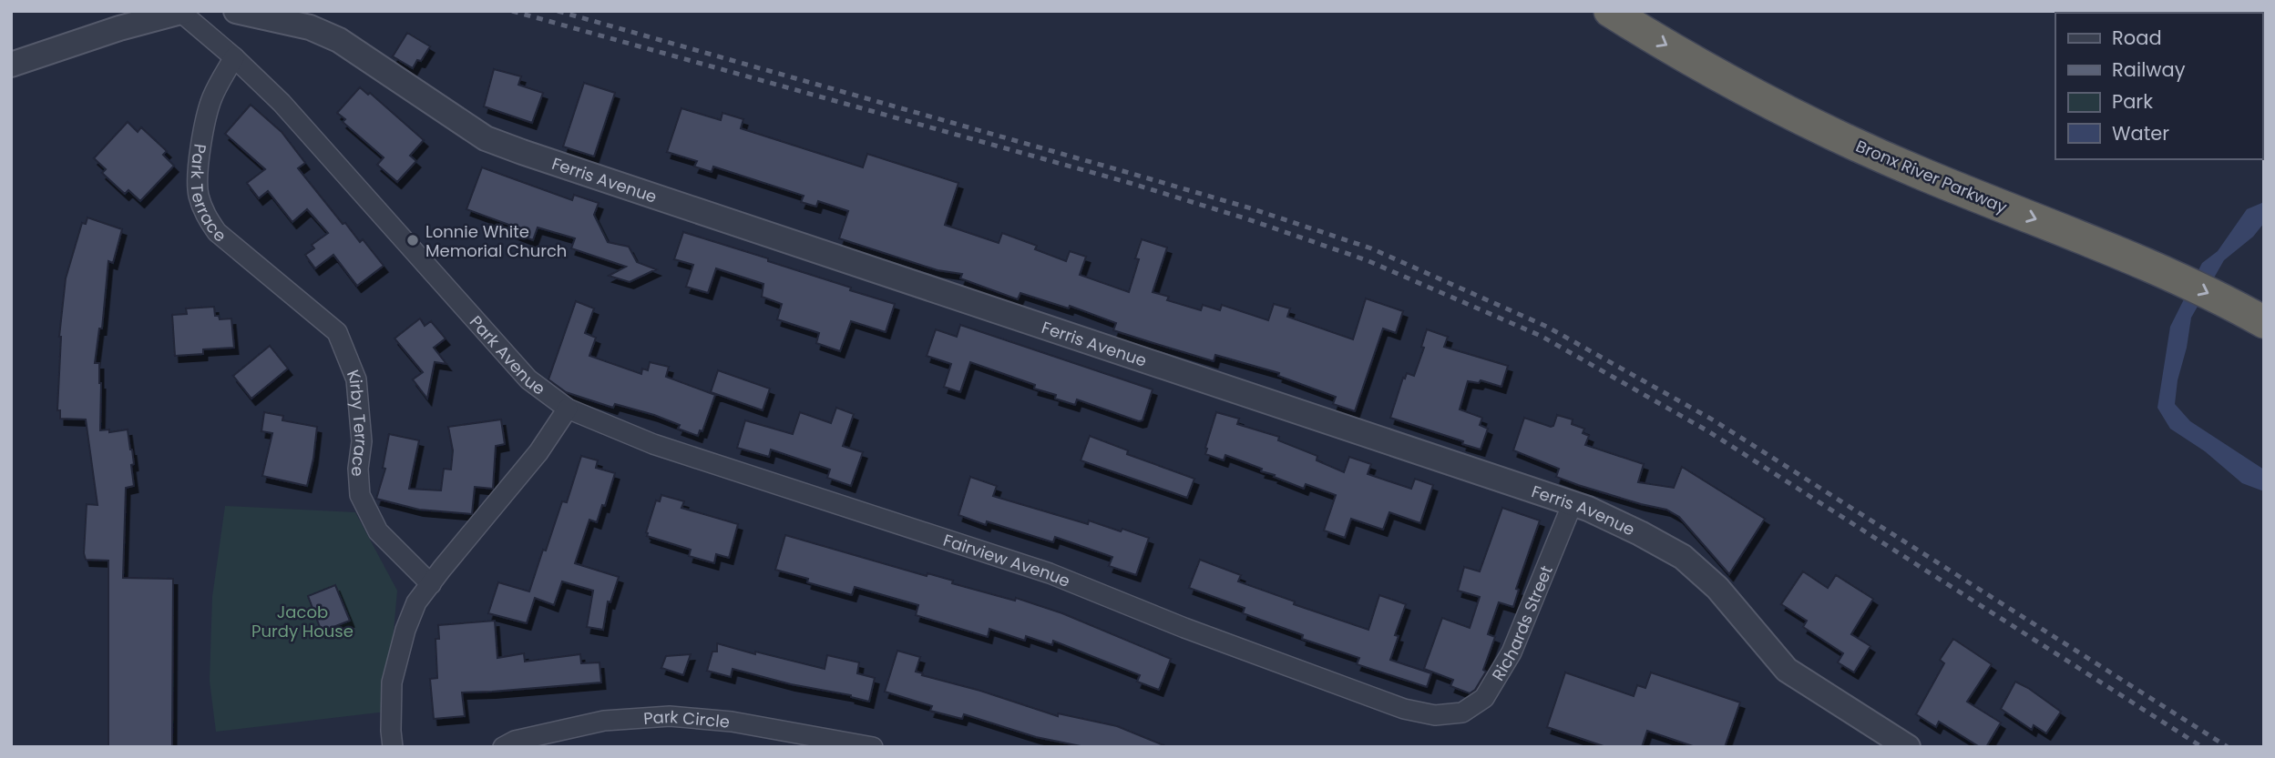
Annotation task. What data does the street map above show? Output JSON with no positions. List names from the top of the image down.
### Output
{
  "streets": {
    "highway": ["Bronx River Parkway"],
    "street": [
      "Ferris Avenue",
      "Park Terrace",
      "Park Avenue",
      "Kirby Terrace",
      "Fairview Avenue",
      "Richards Street",
      "Park Circle"
    ]
  },
  "crossings": [
    ["Ferris Avenue", "Richards Street"],
    ["Park Terrace", "Park Avenue"],
    ["Park Terrace", "Kirby Terrace"],
    ["Park Avenue", "Fairview Avenue"],
    ["Fairview Avenue", "Richards Street"]
  ],
  "one_way": ["Bronx River Parkway"],
  "parks": ["Jacob Purdy House"],
  "places": ["Lonnie White Memorial Church"],
  "legend": [
    "Road",
    "Railway",
    "Park",
    "Water"
  ]
}
